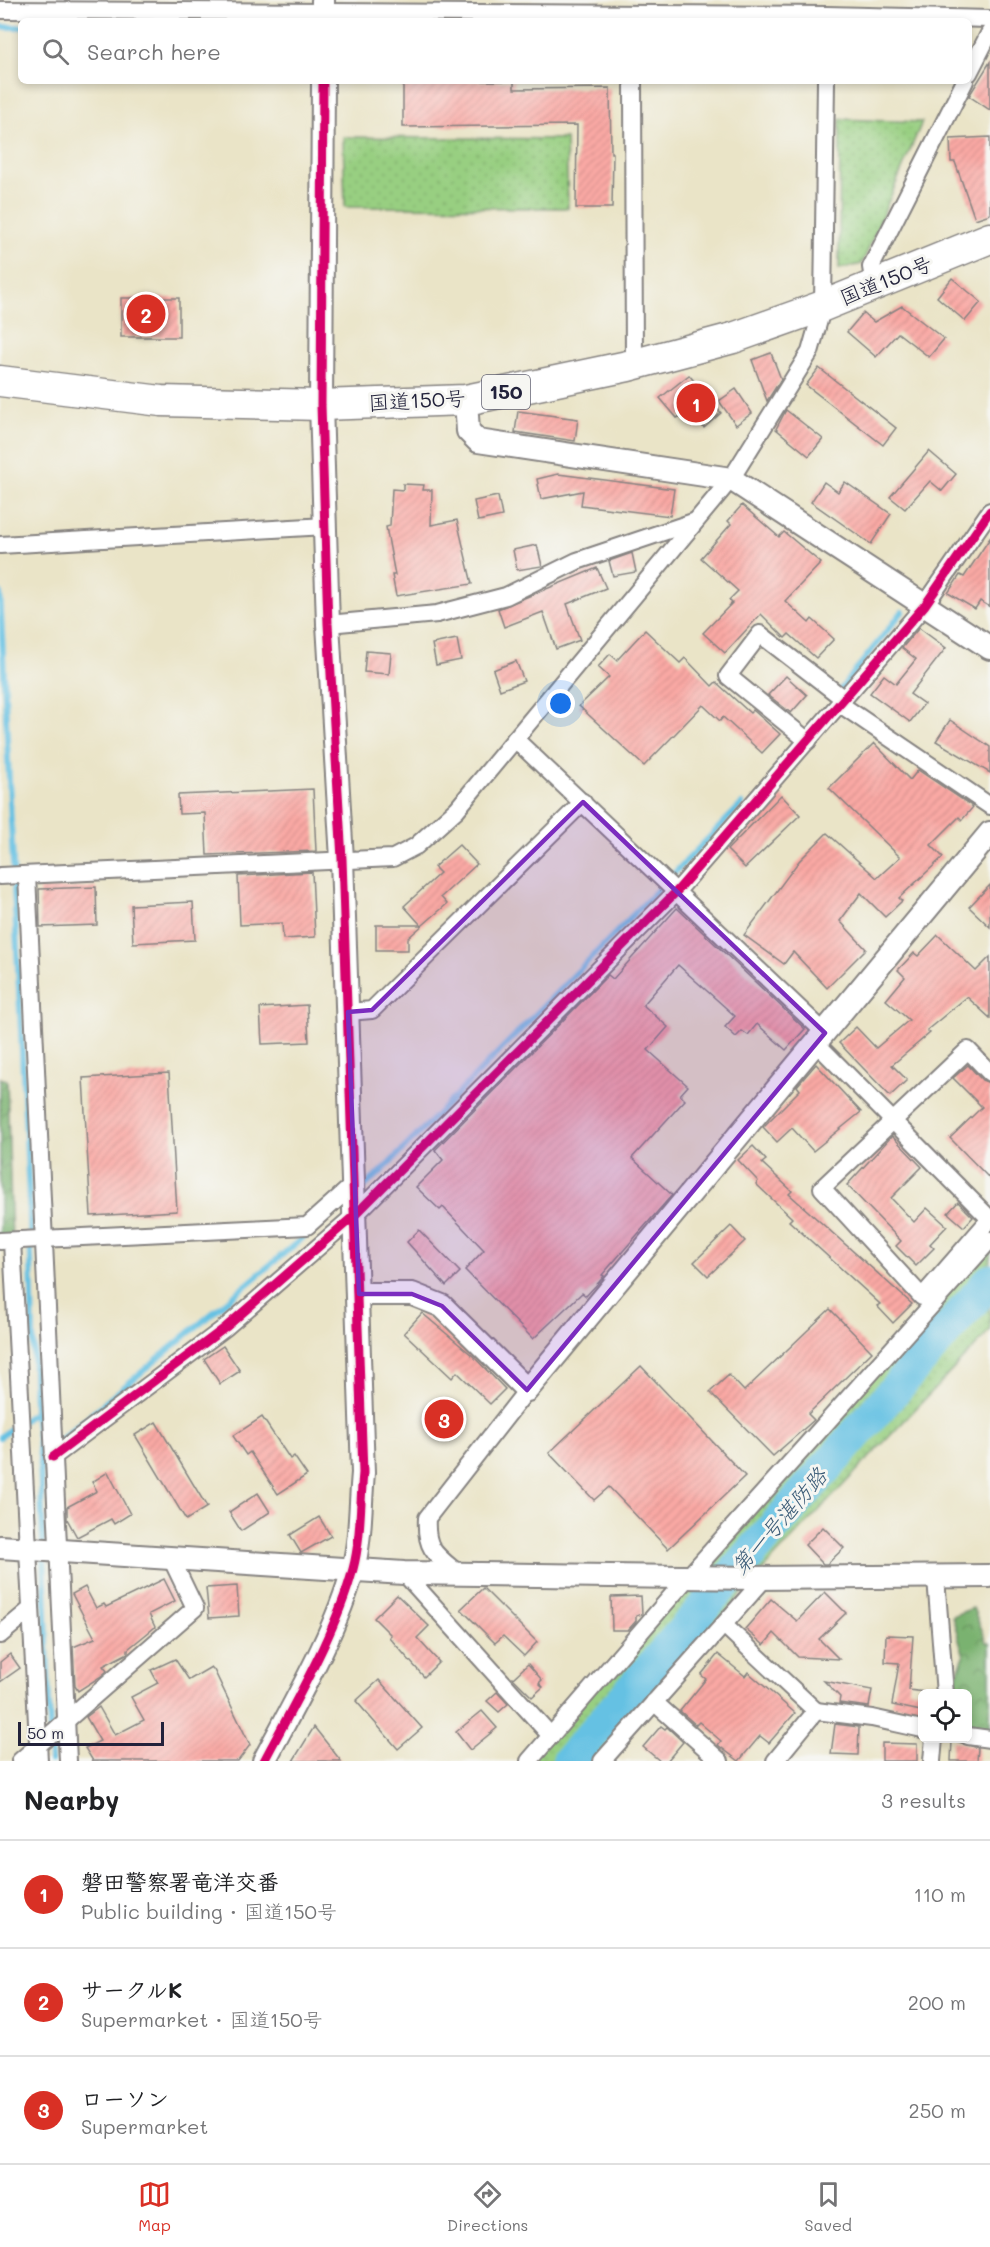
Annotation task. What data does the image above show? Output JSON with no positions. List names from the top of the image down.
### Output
{
  "streets": {
    "highway": ["国道150号", "150"]
  },
  "water": ["第一号湛防路"],
  "scale_bar": "50 m",
  "page": {
    "search": "Search here",
    "pins": ["2", "1", "3"],
    "scale": "50 m",
    "heading": ["Nearby", "3 results"],
    "list": [
      {
        "mark": "1",
        "name": "磐田警察署竜洋交番",
        "note": "Public building · 国道150号",
        "value": "110 m"
      },
      {
        "mark": "2",
        "name": "サークルK",
        "note": "Supermarket · 国道150号",
        "value": "200 m"
      },
      {
        "mark": "3",
        "name": "ローソン",
        "note": "Supermarket",
        "value": "250 m"
      }
    ],
    "nav": ["Map", "Directions", "Saved"]
  }
}
